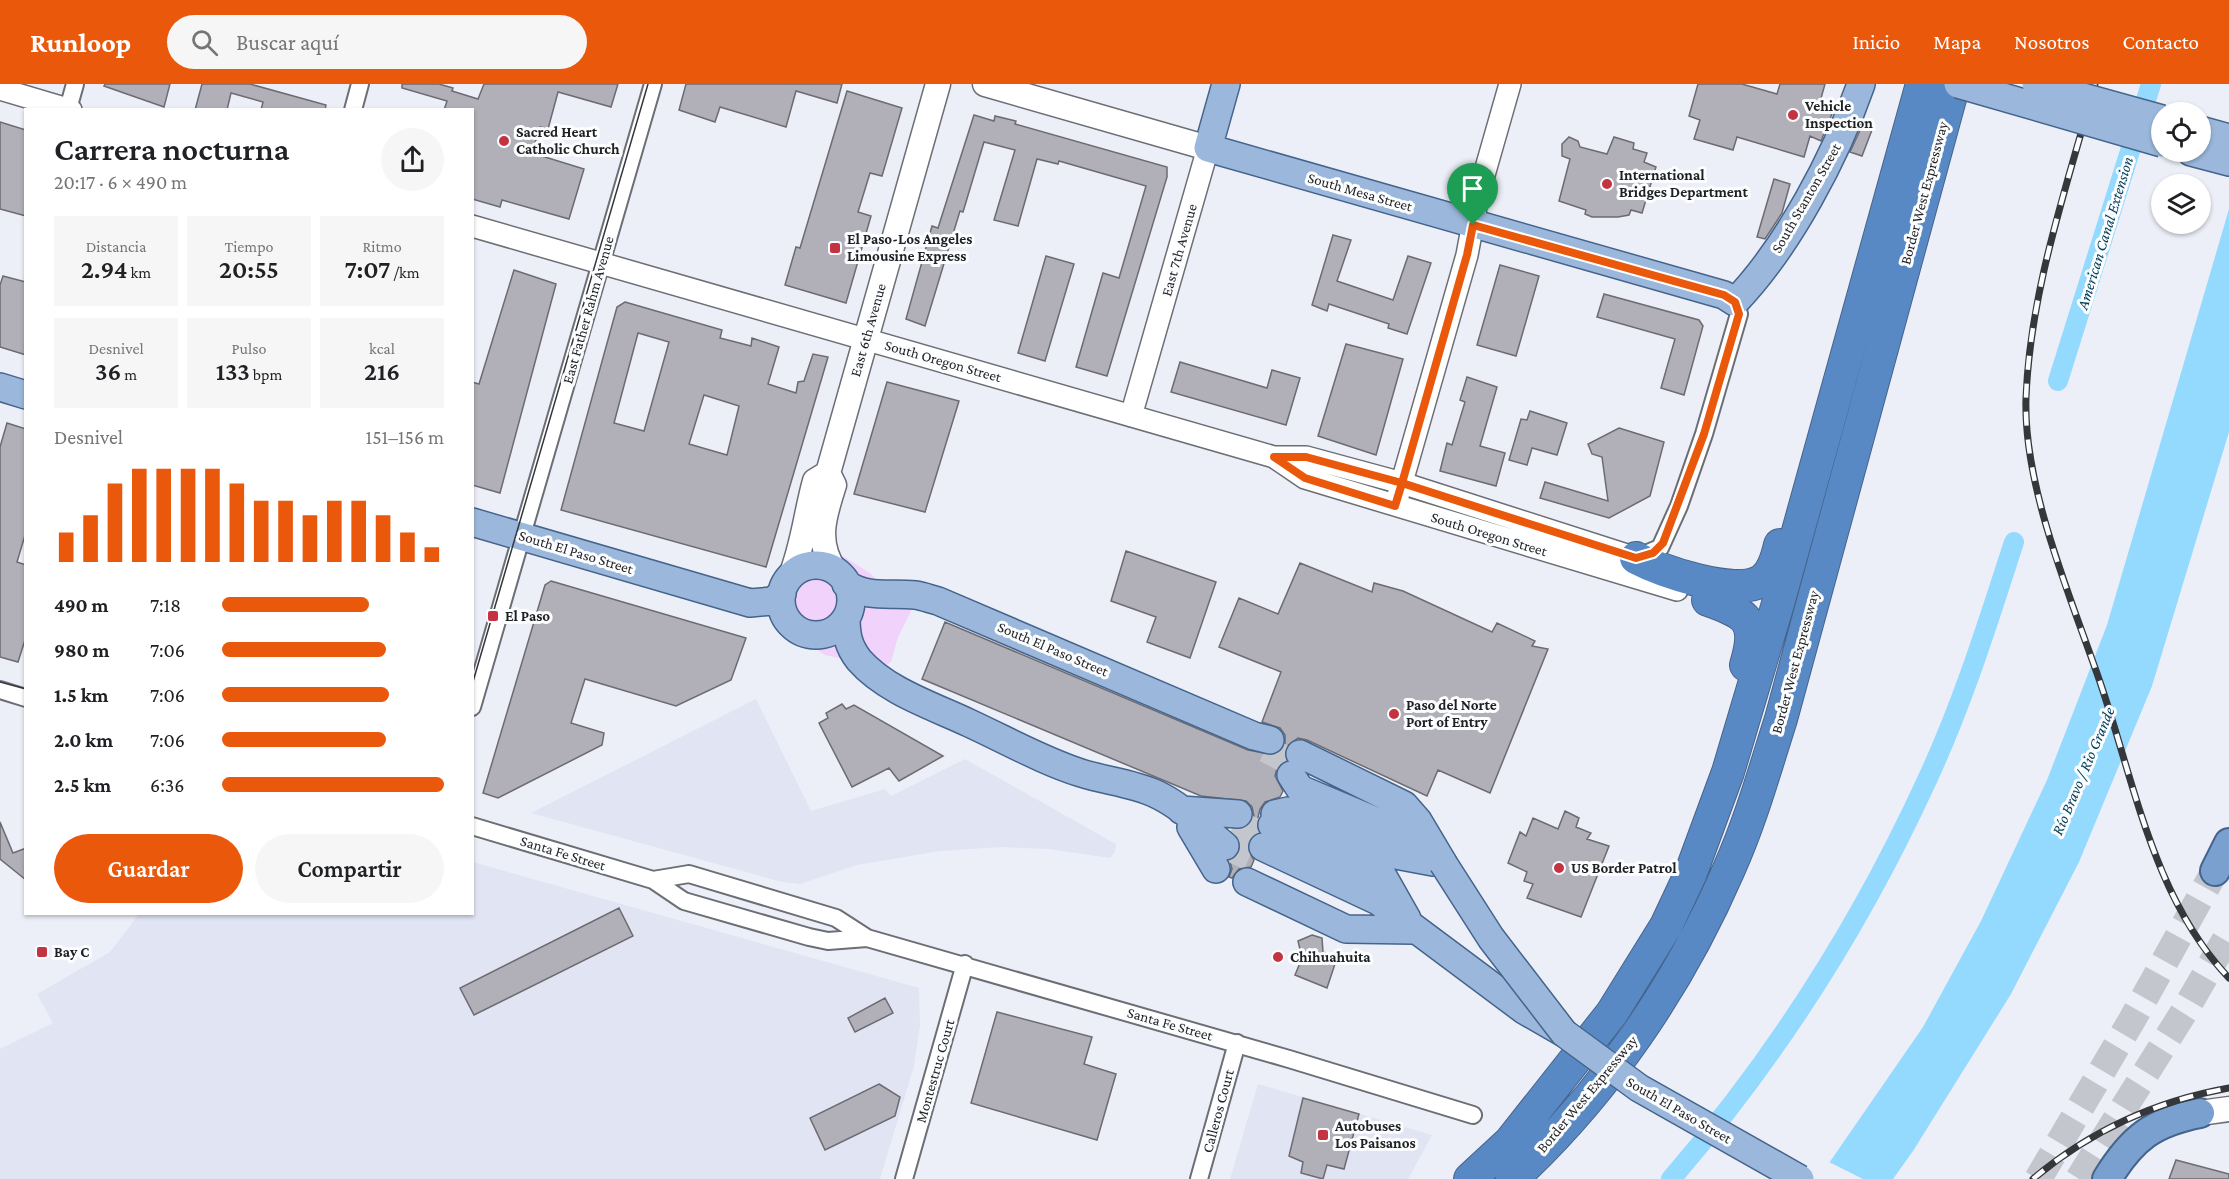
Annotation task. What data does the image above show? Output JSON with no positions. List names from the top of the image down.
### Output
{
  "streets": {
    "highway": ["Border West Expressway"],
    "main road": [
      "South Mesa Street",
      "South Stanton Street",
      "East 7th Avenue",
      "East 6th Avenue",
      "South El Paso Street"
    ],
    "street": [
      "East Father Rahm Avenue",
      "South Oregon Street",
      "Santa Fe Street",
      "Montestruc Court",
      "Calleros Court"
    ]
  },
  "crossings": [
    ["South Mesa Street", "South Stanton Street"],
    ["South Mesa Street", "East 7th Avenue"],
    ["East 7th Avenue", "South Oregon Street"],
    ["East Father Rahm Avenue", "South Oregon Street"],
    ["East Father Rahm Avenue", "South El Paso Street"],
    ["East 6th Avenue", "South Oregon Street"],
    ["East 6th Avenue", "South El Paso Street"],
    ["Santa Fe Street", "Montestruc Court"],
    ["Santa Fe Street", "Calleros Court"]
  ],
  "water": ["American Canal Extension", "Río Bravo / Rio Grande"],
  "places": {
    "other": [
      "Vehicle Inspection",
      "Sacred Heart Catholic Church",
      "International Bridges Department",
      "Paso del Norte Port of Entry",
      "US Border Patrol",
      "Chihuahuita"
    ],
    "transit": [
      "El Paso-Los Angeles Limousine Express",
      "El Paso",
      "Bay C",
      "Autobuses Los Paisanos"
    ]
  },
  "page": {
    "header": "Runloop",
    "search": "Buscar aquí",
    "nav": [
      "Inicio",
      "Mapa",
      "Nosotros",
      "Contacto"
    ],
    "heading": ["Carrera nocturna", "20:17 · 6 × 490 m"],
    "stats": [
      ["Distancia", "2.94 km"],
      ["Tiempo", "20:55"],
      ["Ritmo", "7:07 /km"],
      ["Desnivel", "36 m"],
      ["Pulso", "133 bpm"],
      ["kcal", "216"]
    ],
    "chart": ["Desnivel", "151–156 m"],
    "list": [
      {
        "name": "490 m",
        "note": "7:18"
      },
      {
        "name": "980 m",
        "note": "7:06"
      },
      {
        "name": "1.5 km",
        "note": "7:06"
      },
      {
        "name": "2.0 km",
        "note": "7:06"
      },
      {
        "name": "2.5 km",
        "note": "6:36"
      }
    ],
    "buttons": ["Guardar", "Compartir"]
  }
}
